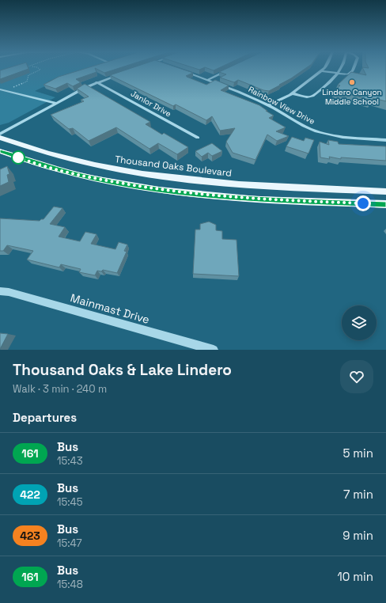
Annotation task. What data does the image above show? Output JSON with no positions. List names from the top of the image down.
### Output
{
  "streets": {
    "main road": ["Thousand Oaks Boulevard"],
    "street": ["Janlor Drive", "Rainbow View Drive", "Mainmast Drive"]
  },
  "places": ["Lindero Canyon Middle School"],
  "lines": ["bus line 161"],
  "page": {
    "heading": [
      ["Thousand Oaks & Lake Lindero", "Walk · 3 min · 240 m"],
      "Departures"
    ],
    "list": [
      {
        "mark": "161",
        "name": "Bus",
        "note": "15:43",
        "value": "5 min"
      },
      {
        "mark": "422",
        "name": "Bus",
        "note": "15:45",
        "value": "7 min"
      },
      {
        "mark": "423",
        "name": "Bus",
        "note": "15:47",
        "value": "9 min"
      },
      {
        "mark": "161",
        "name": "Bus",
        "note": "15:48",
        "value": "10 min"
      }
    ]
  }
}
